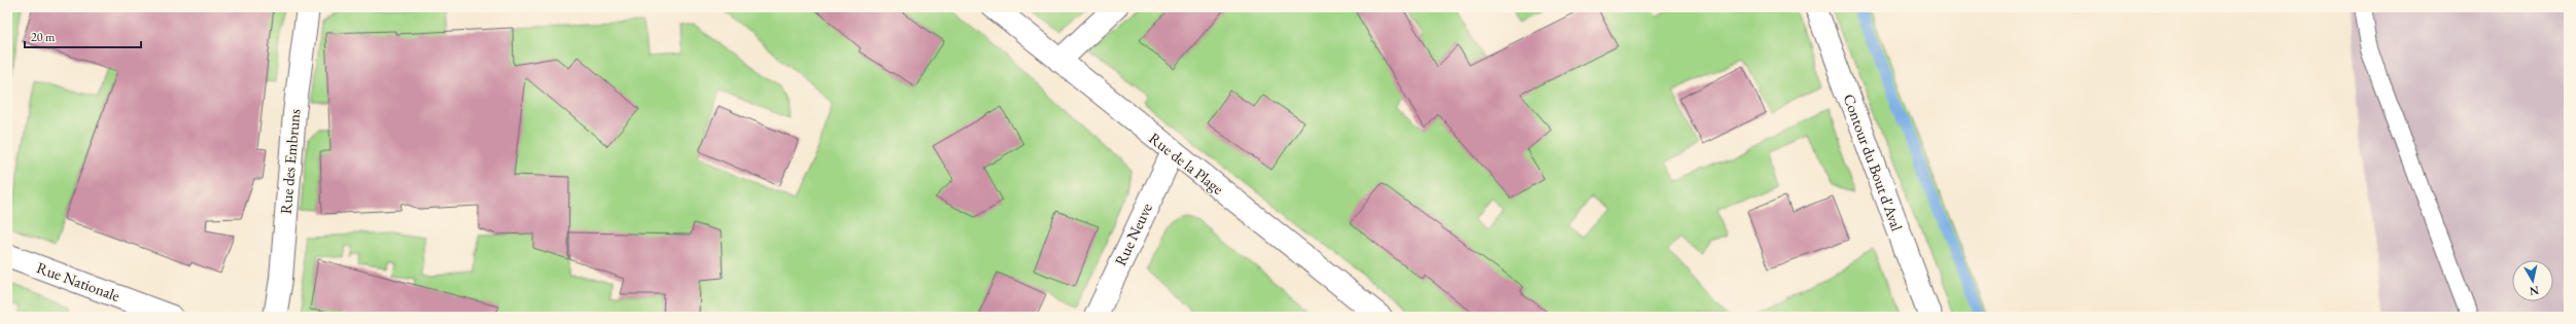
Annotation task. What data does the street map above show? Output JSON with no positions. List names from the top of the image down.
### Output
{
  "streets": {
    "street": [
      "Rue des Embruns",
      "Contour du Bout d'Aval",
      "Rue de la Plage",
      "Rue Neuve",
      "Rue Nationale"
    ]
  },
  "crossings": [
    ["Rue de la Plage", "Rue Neuve"]
  ],
  "scale_bar": "20 m",
  "north": "bottom"
}
